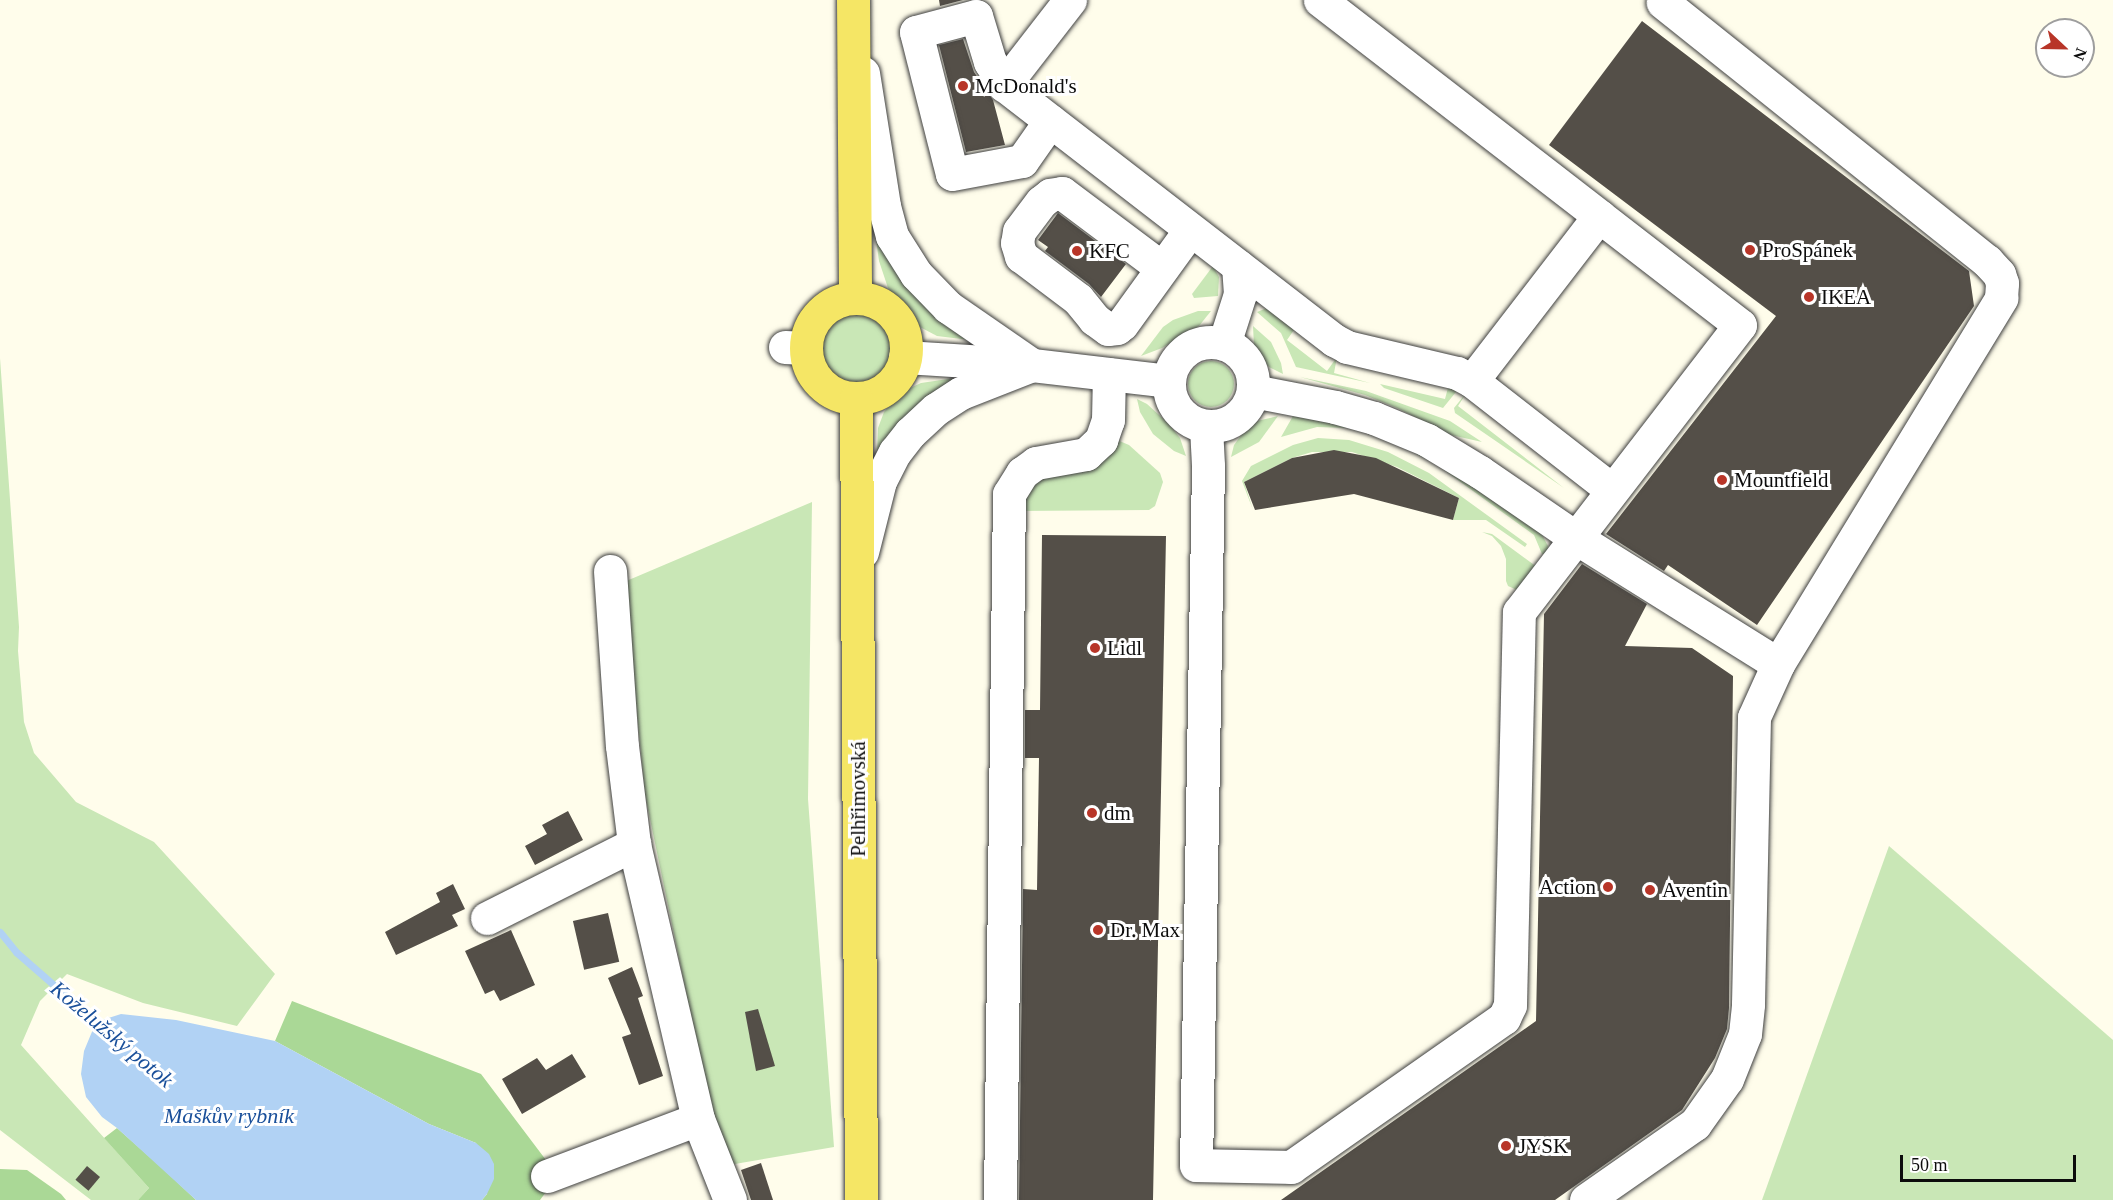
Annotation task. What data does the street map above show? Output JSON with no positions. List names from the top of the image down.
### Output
{
  "streets": {
    "main road": ["Pelhřimovská"]
  },
  "water": ["Koželužský potok", "Maškův rybník"],
  "places": [
    "McDonald's",
    "ProSpánek",
    "KFC",
    "IKEA",
    "Mountfield",
    "Lidl",
    "dm",
    "Action",
    "Aventin",
    "Dr. Max",
    "JYSK"
  ],
  "scale_bar": "50 m",
  "north": "right"
}
